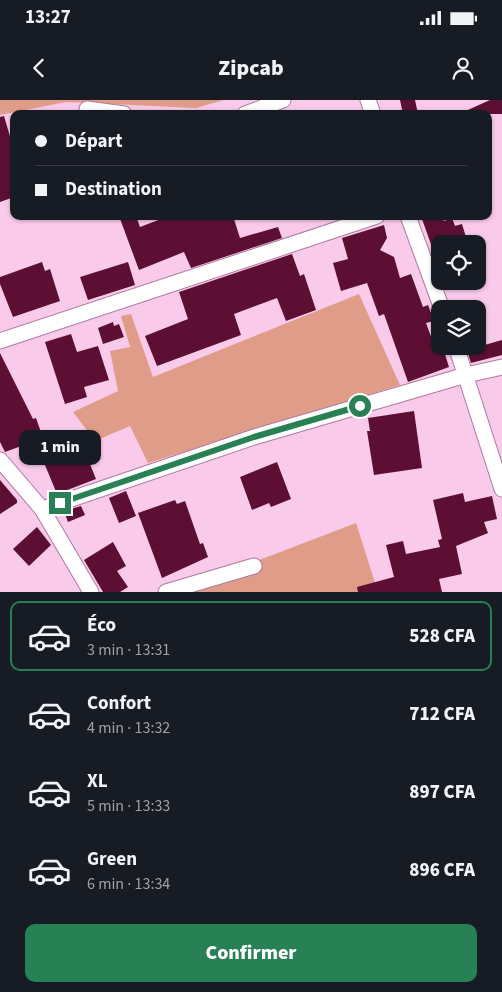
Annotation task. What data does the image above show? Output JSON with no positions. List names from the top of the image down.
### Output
{
  "page": {
    "status": "13:27",
    "header": "Zipcab",
    "banner": ["Départ", "Destination"],
    "bubble": "1 min",
    "list": [
      {
        "name": "Éco",
        "note": "3 min · 13:31",
        "value": "528 CFA"
      },
      {
        "name": "Confort",
        "note": "4 min · 13:32",
        "value": "712 CFA"
      },
      {
        "name": "XL",
        "note": "5 min · 13:33",
        "value": "897 CFA"
      },
      {
        "name": "Green",
        "note": "6 min · 13:34",
        "value": "896 CFA"
      }
    ],
    "buttons": "Confirmer"
  }
}
